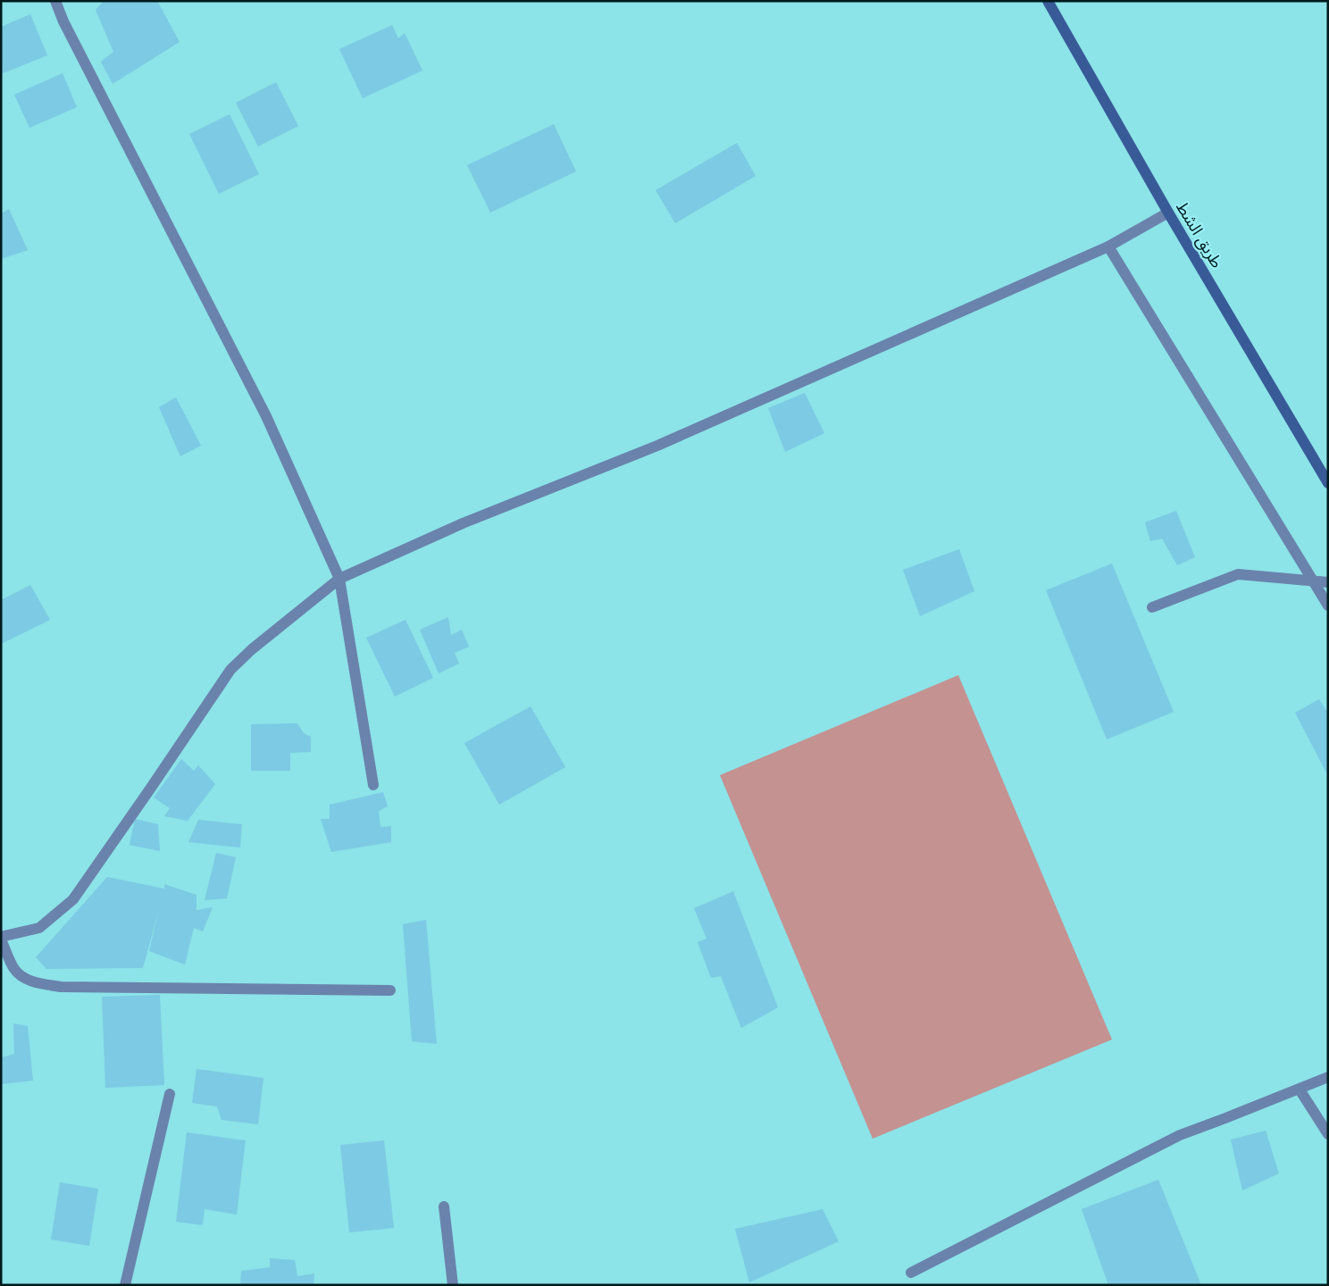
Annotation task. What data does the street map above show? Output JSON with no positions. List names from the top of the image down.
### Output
{
  "streets": {
    "main road": ["طريق الشط"]
  }
}
